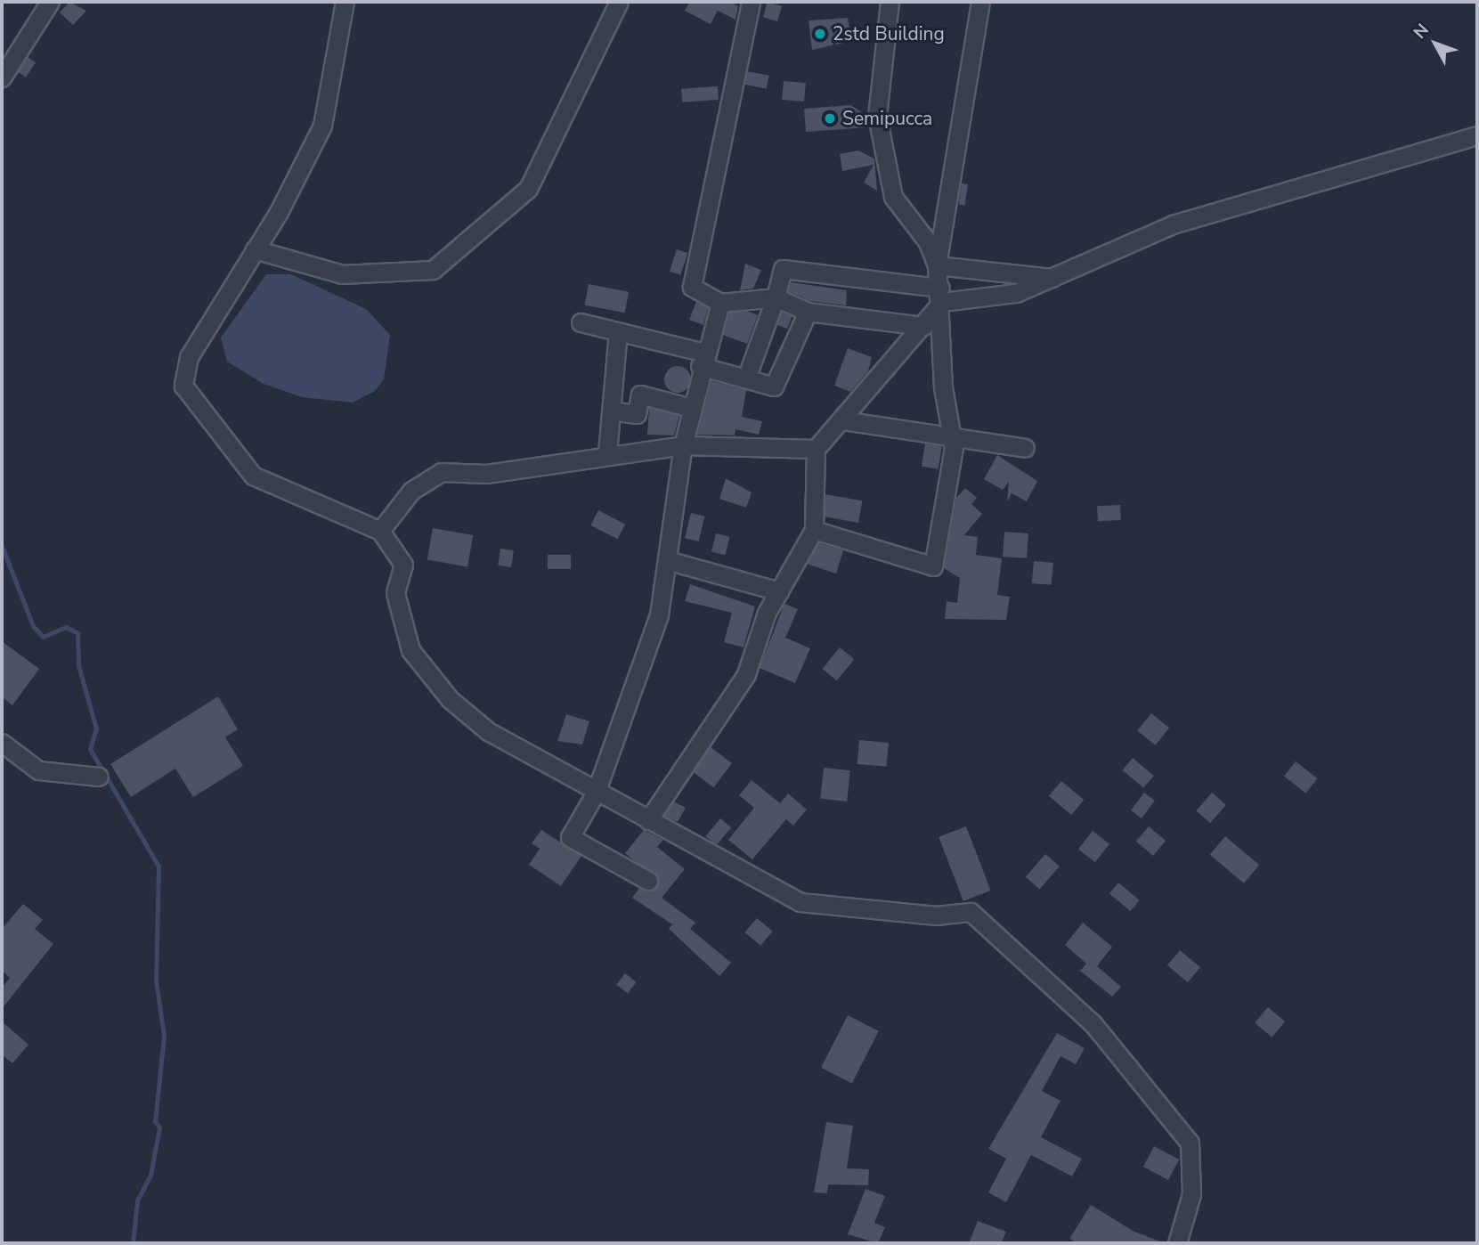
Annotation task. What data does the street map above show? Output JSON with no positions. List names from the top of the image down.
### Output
{
  "places": ["2std Building", "Semipucca"],
  "north": "top left"
}
